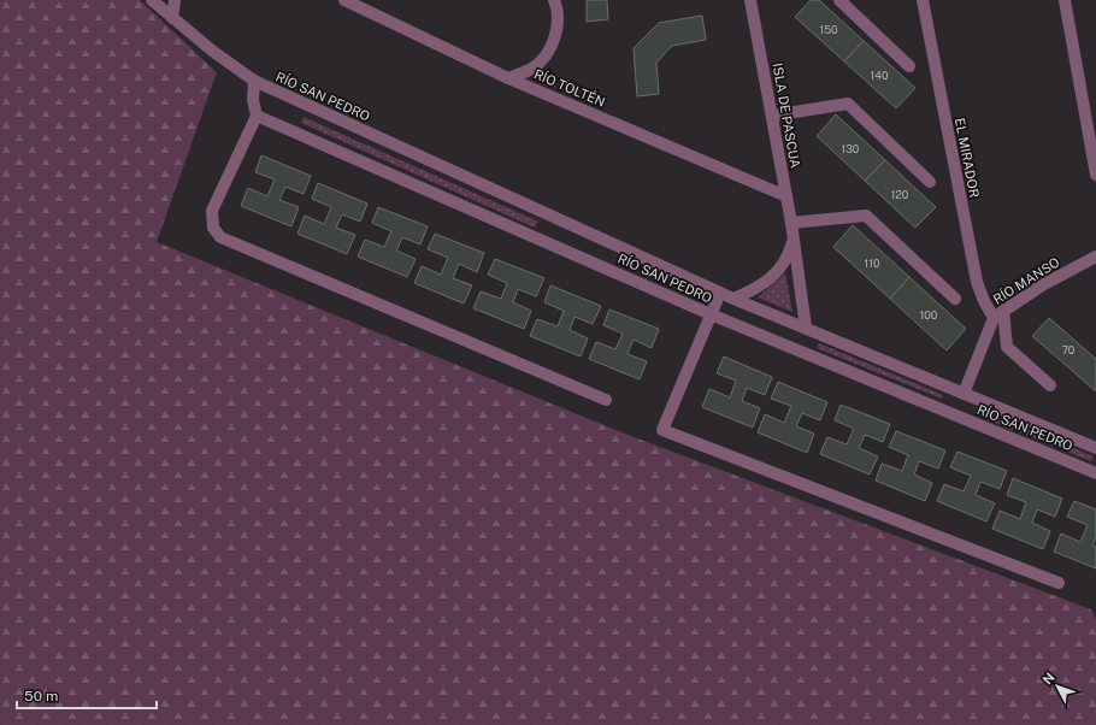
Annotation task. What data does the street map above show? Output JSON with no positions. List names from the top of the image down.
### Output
{
  "streets": {
    "street": [
      "RÍO TOLTÉN",
      "RÍO SAN PEDRO",
      "ISLA DE PASCUA",
      "EL MIRADOR",
      "RÍO MANSO"
    ]
  },
  "crossings": [
    ["RÍO TOLTÉN", "ISLA DE PASCUA"],
    ["RÍO SAN PEDRO", "ISLA DE PASCUA"],
    ["RÍO SAN PEDRO", "RÍO MANSO"],
    ["EL MIRADOR", "RÍO MANSO"]
  ],
  "house_numbers": [
    "150",
    "140",
    "130",
    "120",
    "110",
    "100",
    "70"
  ],
  "scale_bar": "50 m",
  "north": "top left"
}
